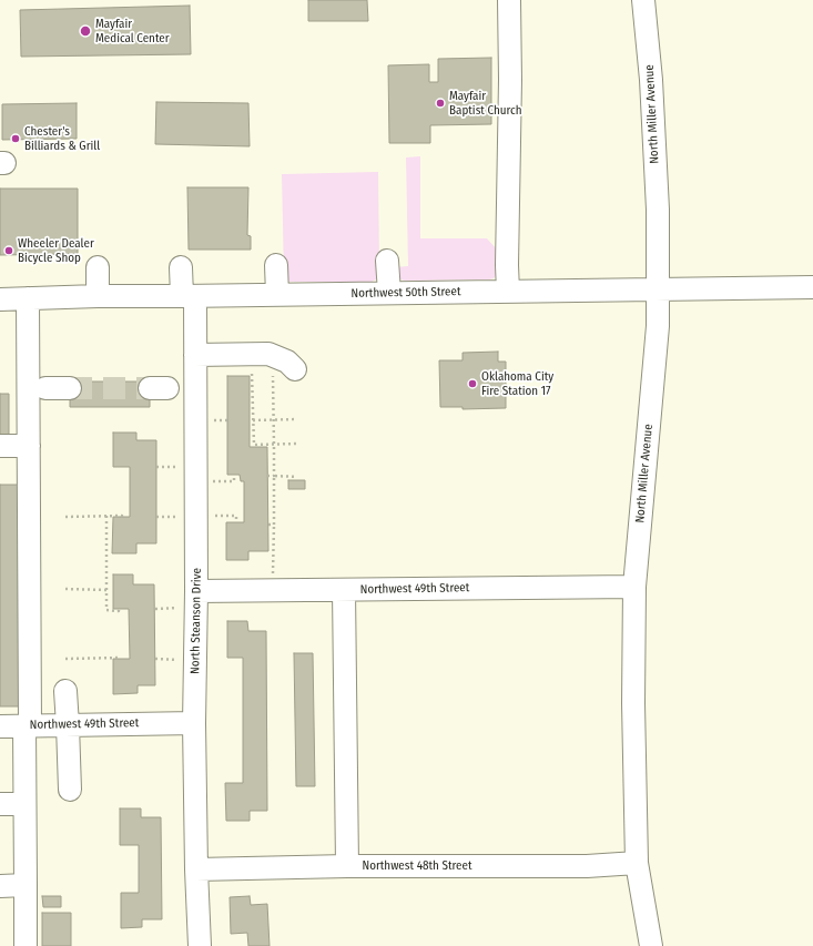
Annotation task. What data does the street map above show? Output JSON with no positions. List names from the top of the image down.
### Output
{
  "streets": {
    "street": [
      "North Miller Avenue",
      "Northwest 50th Street",
      "Northwest 49th Street",
      "North Steanson Drive",
      "Northwest 48th Street"
    ]
  },
  "crossings": [
    ["North Miller Avenue", "Northwest 50th Street"],
    ["North Miller Avenue", "Northwest 49th Street"],
    ["North Miller Avenue", "Northwest 48th Street"],
    ["Northwest 50th Street", "North Steanson Drive"],
    ["Northwest 49th Street", "North Steanson Drive"],
    ["North Steanson Drive", "Northwest 48th Street"]
  ],
  "places": [
    "Mayfair Medical Center",
    "Mayfair Baptist Church",
    "Chester's Billiards & Grill",
    "Wheeler Dealer Bicycle Shop",
    "Oklahoma City Fire Station 17"
  ]
}
